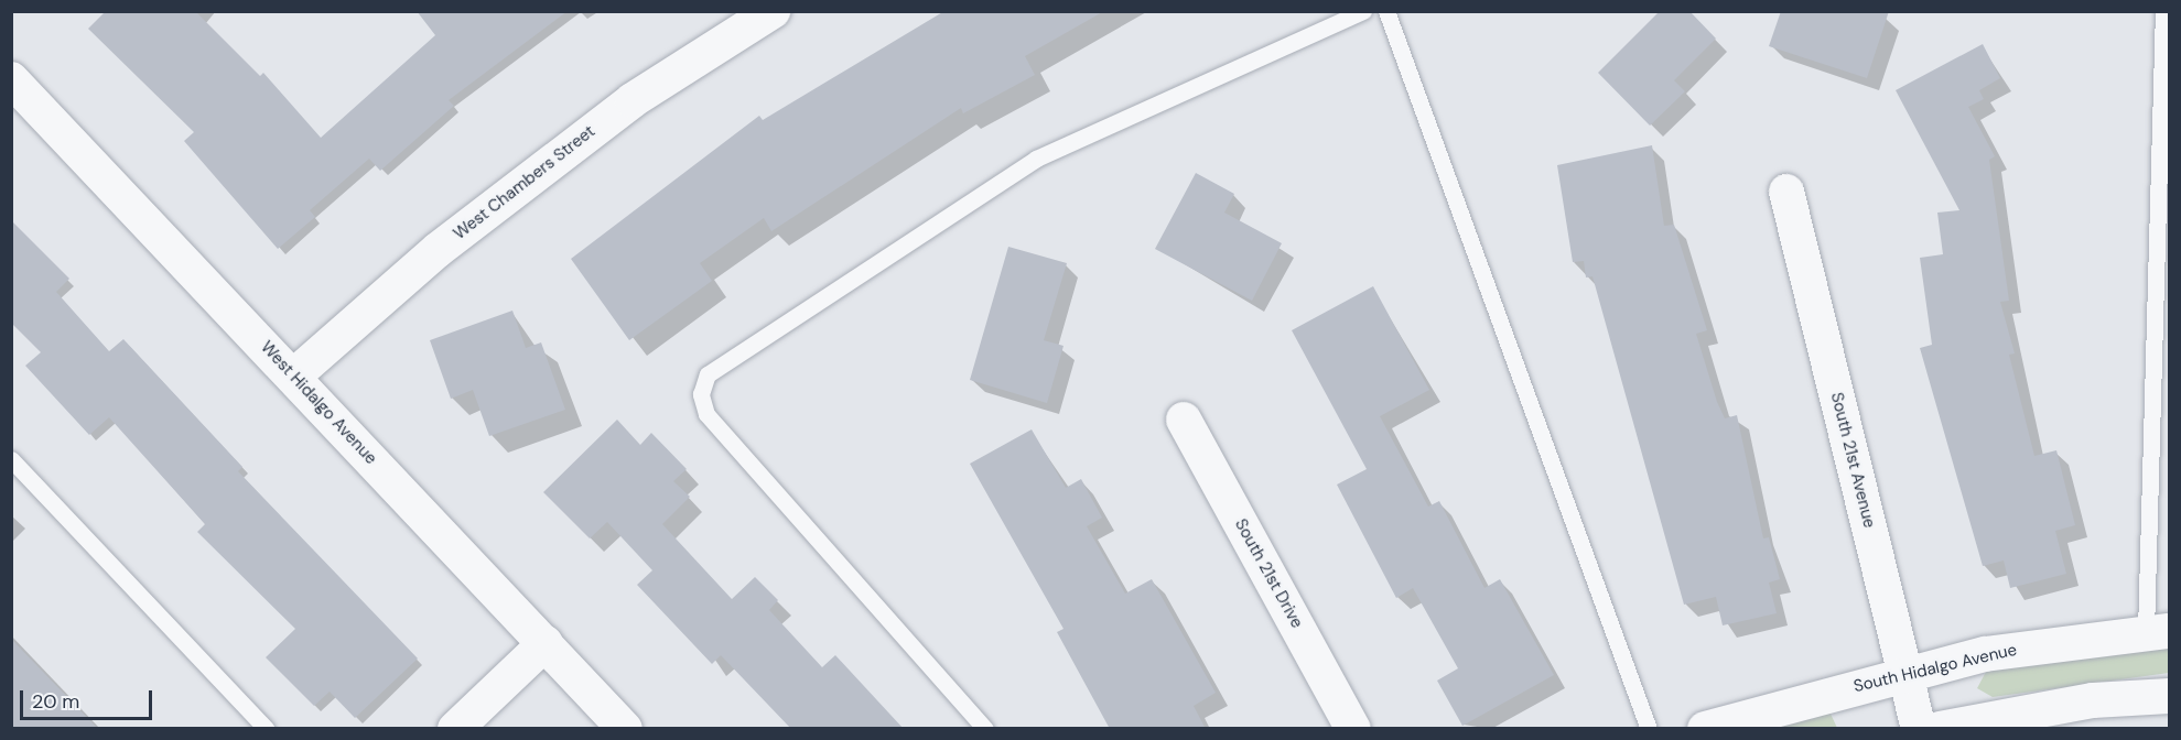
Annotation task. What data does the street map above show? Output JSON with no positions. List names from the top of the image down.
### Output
{
  "streets": {
    "street": [
      "West Chambers Street",
      "West Hidalgo Avenue",
      "South 21st Avenue",
      "South 21st Drive",
      "South Hidalgo Avenue"
    ]
  },
  "crossings": [
    ["West Chambers Street", "West Hidalgo Avenue"],
    ["South 21st Avenue", "South Hidalgo Avenue"]
  ],
  "scale_bar": "20 m"
}
